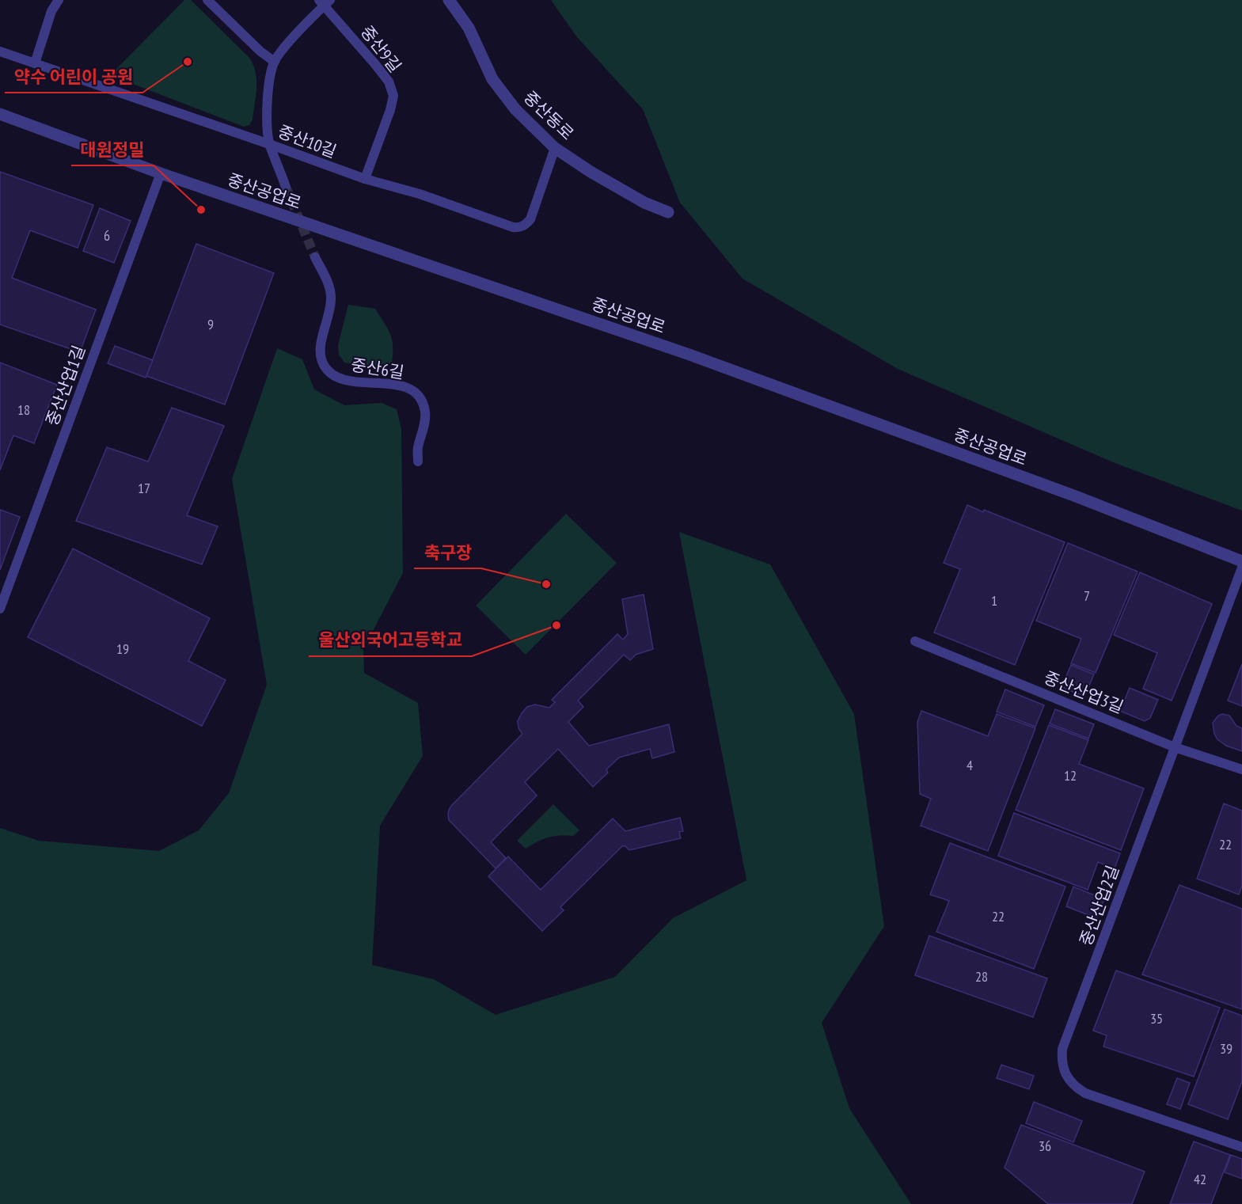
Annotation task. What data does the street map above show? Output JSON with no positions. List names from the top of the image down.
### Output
{
  "streets": {
    "street": [
      "중산9길",
      "중산동로",
      "중산10길",
      "중산공업로",
      "중산6길",
      "중산산업1길",
      "중산산업3길",
      "중산산업2길"
    ]
  },
  "crossings": [
    ["중산9길", "중산10길"],
    ["중산동로", "중산10길"],
    ["중산공업로", "중산산업1길"],
    ["중산산업3길", "중산산업2길"]
  ],
  "places": [
    "약수 어린이 공원",
    "대원정밀",
    "축구장",
    "울산외국어고등학교"
  ],
  "house_numbers": [
    "6",
    "9",
    "18",
    "17",
    "7",
    "1",
    "19",
    "4",
    "12",
    "22",
    "22",
    "28",
    "35",
    "39",
    "36",
    "42"
  ]
}
